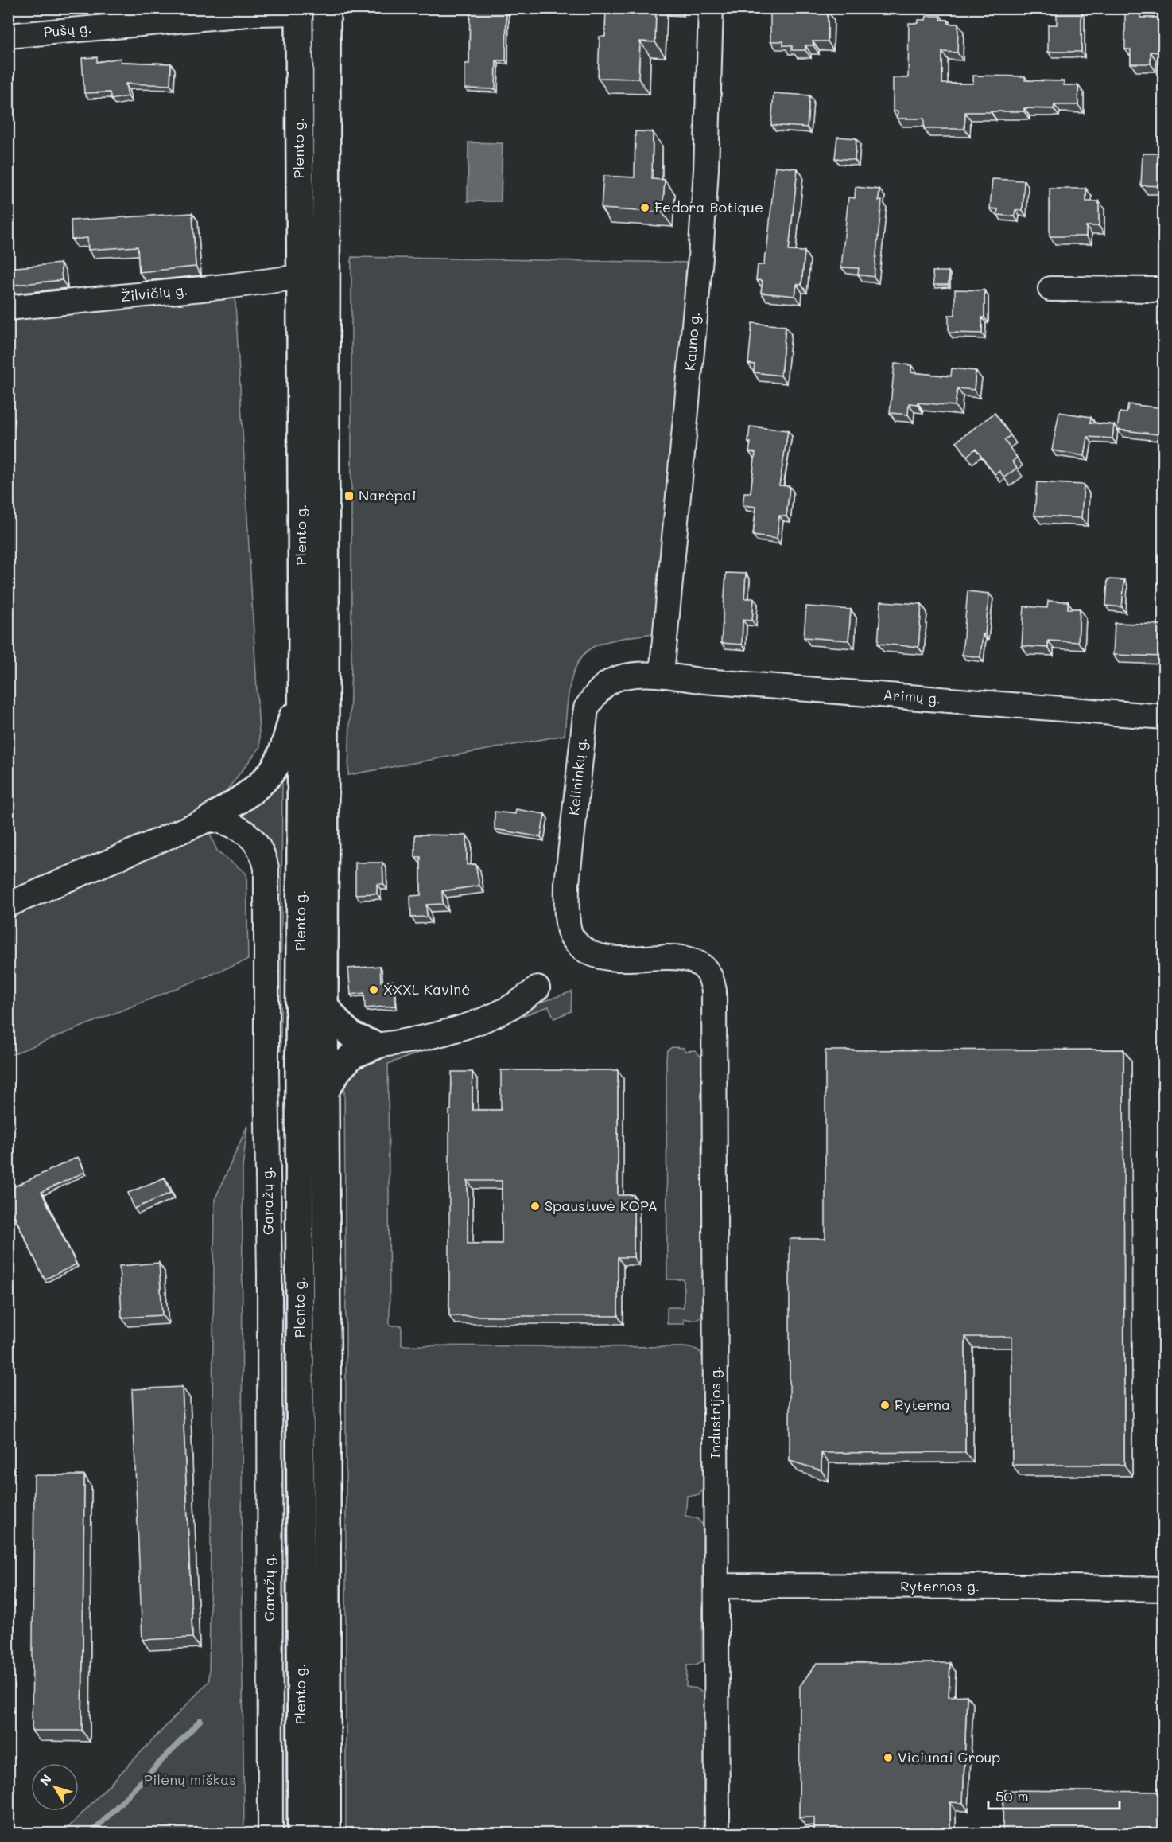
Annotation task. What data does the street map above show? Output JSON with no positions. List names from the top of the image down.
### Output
{
  "streets": {
    "highway": ["Plento g."],
    "street": [
      "Pušų g.",
      "Žilvičių g.",
      "Kauno g.",
      "Arimų g.",
      "Kelininkų g.",
      "Garažų g.",
      "Industrijos g.",
      "Ryternos g."
    ]
  },
  "crossings": [
    ["Pušų g.", "Plento g."],
    ["Plento g.", "Žilvičių g."],
    ["Kauno g.", "Arimų g."],
    ["Kauno g.", "Kelininkų g."],
    ["Arimų g.", "Kelininkų g."],
    ["Kelininkų g.", "Industrijos g."],
    ["Industrijos g.", "Ryternos g."]
  ],
  "parks": ["Pilėnų miškas"],
  "places": {
    "other": [
      "Fedora Botique",
      "XXXL Kavinė",
      "Spaustuvė KOPA",
      "Ryterna",
      "Viciunai Group"
    ],
    "transit": ["Narėpai"]
  },
  "scale_bar": "50 m",
  "north": "top left"
}
